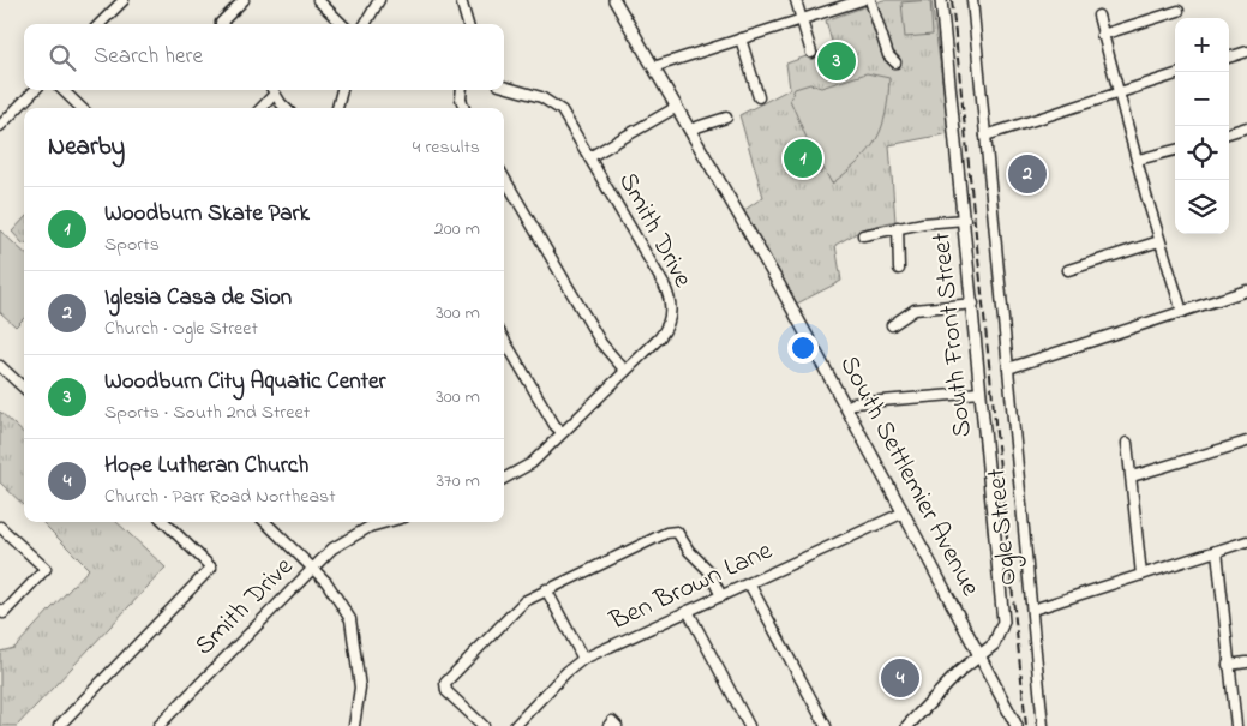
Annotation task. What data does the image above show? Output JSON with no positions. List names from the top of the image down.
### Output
{
  "streets": {
    "main road": ["South Front Street", "South Settlemier Avenue"],
    "street": ["Smith Drive", "Ogle Street", "Ben Brown Lane"]
  },
  "crossings": [
    ["South Front Street", "South Settlemier Avenue"],
    ["South Settlemier Avenue", "Ben Brown Lane"]
  ],
  "page": {
    "map_buttons": ["+", "−"],
    "search": "Search here",
    "pins": [
      "3",
      "1",
      "2",
      "4"
    ],
    "heading": ["Nearby", "4 results"],
    "list": [
      {
        "mark": "1",
        "name": "Woodburn Skate Park",
        "note": "Sports",
        "value": "200 m"
      },
      {
        "mark": "2",
        "name": "Iglesia Casa de Sion",
        "note": "Church · Ogle Street",
        "value": "300 m"
      },
      {
        "mark": "3",
        "name": "Woodburn City Aquatic Center",
        "note": "Sports · South 2nd Street",
        "value": "300 m"
      },
      {
        "mark": "4",
        "name": "Hope Lutheran Church",
        "note": "Church · Parr Road Northeast",
        "value": "370 m"
      }
    ]
  }
}
